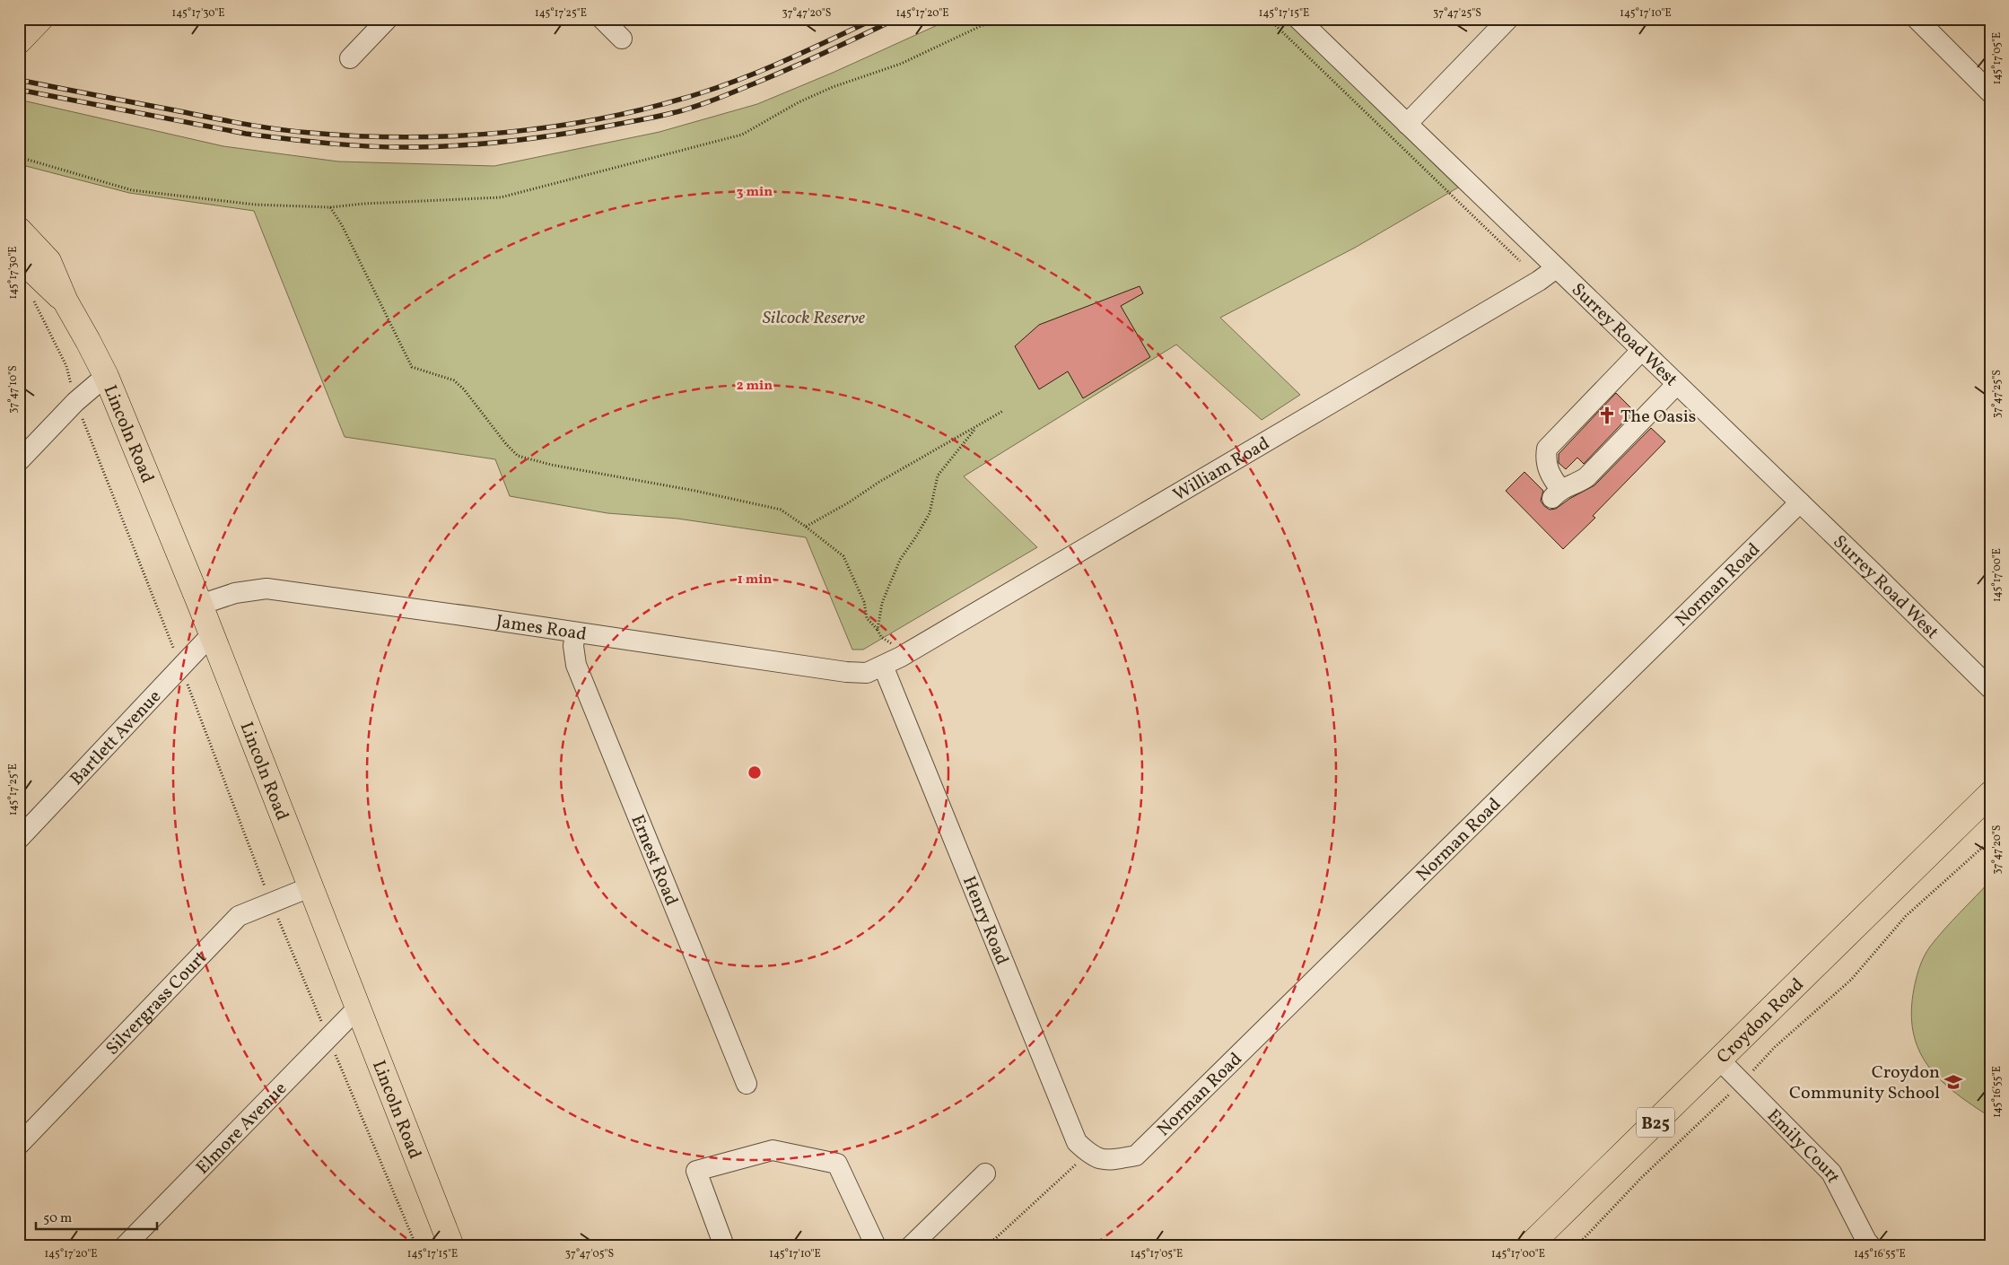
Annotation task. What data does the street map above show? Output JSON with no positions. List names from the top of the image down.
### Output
{
  "streets": {
    "main road": ["Lincoln Road", "Croydon Road", "B25"],
    "street": [
      "Surrey Road West",
      "William Road",
      "Norman Road",
      "James Road",
      "Bartlett Avenue",
      "Ernest Road",
      "Henry Road",
      "Silvergrass Court",
      "Elmore Avenue",
      "Emily Court"
    ]
  },
  "crossings": [
    ["Surrey Road West", "William Road"],
    ["Surrey Road West", "Norman Road"],
    ["Lincoln Road", "James Road"],
    ["Lincoln Road", "Bartlett Avenue"],
    ["Lincoln Road", "Silvergrass Court"],
    ["Lincoln Road", "Elmore Avenue"],
    ["William Road", "James Road"],
    ["William Road", "Henry Road"],
    ["Norman Road", "Henry Road"],
    ["James Road", "Ernest Road"],
    ["James Road", "Henry Road"],
    ["Croydon Road", "Emily Court"]
  ],
  "parks": ["Silcock Reserve"],
  "places": {
    "church": ["The Oasis"],
    "school or university": ["Croydon Community School"]
  },
  "scale_bar": "50 m",
  "coordinates": [
    "145°17'30\"E",
    "145°17'25\"E",
    "37°47'20\"S",
    "145°17'20\"E",
    "145°17'15\"E",
    "37°47'25\"S",
    "145°17'10\"E",
    "145°17'05\"E",
    "37°47'10\"S",
    "145°17'00\"E",
    "145°16'55\"E",
    "37°47'05\"S"
  ],
  "rings": ["3 min", "2 min", "1 min"]
}
